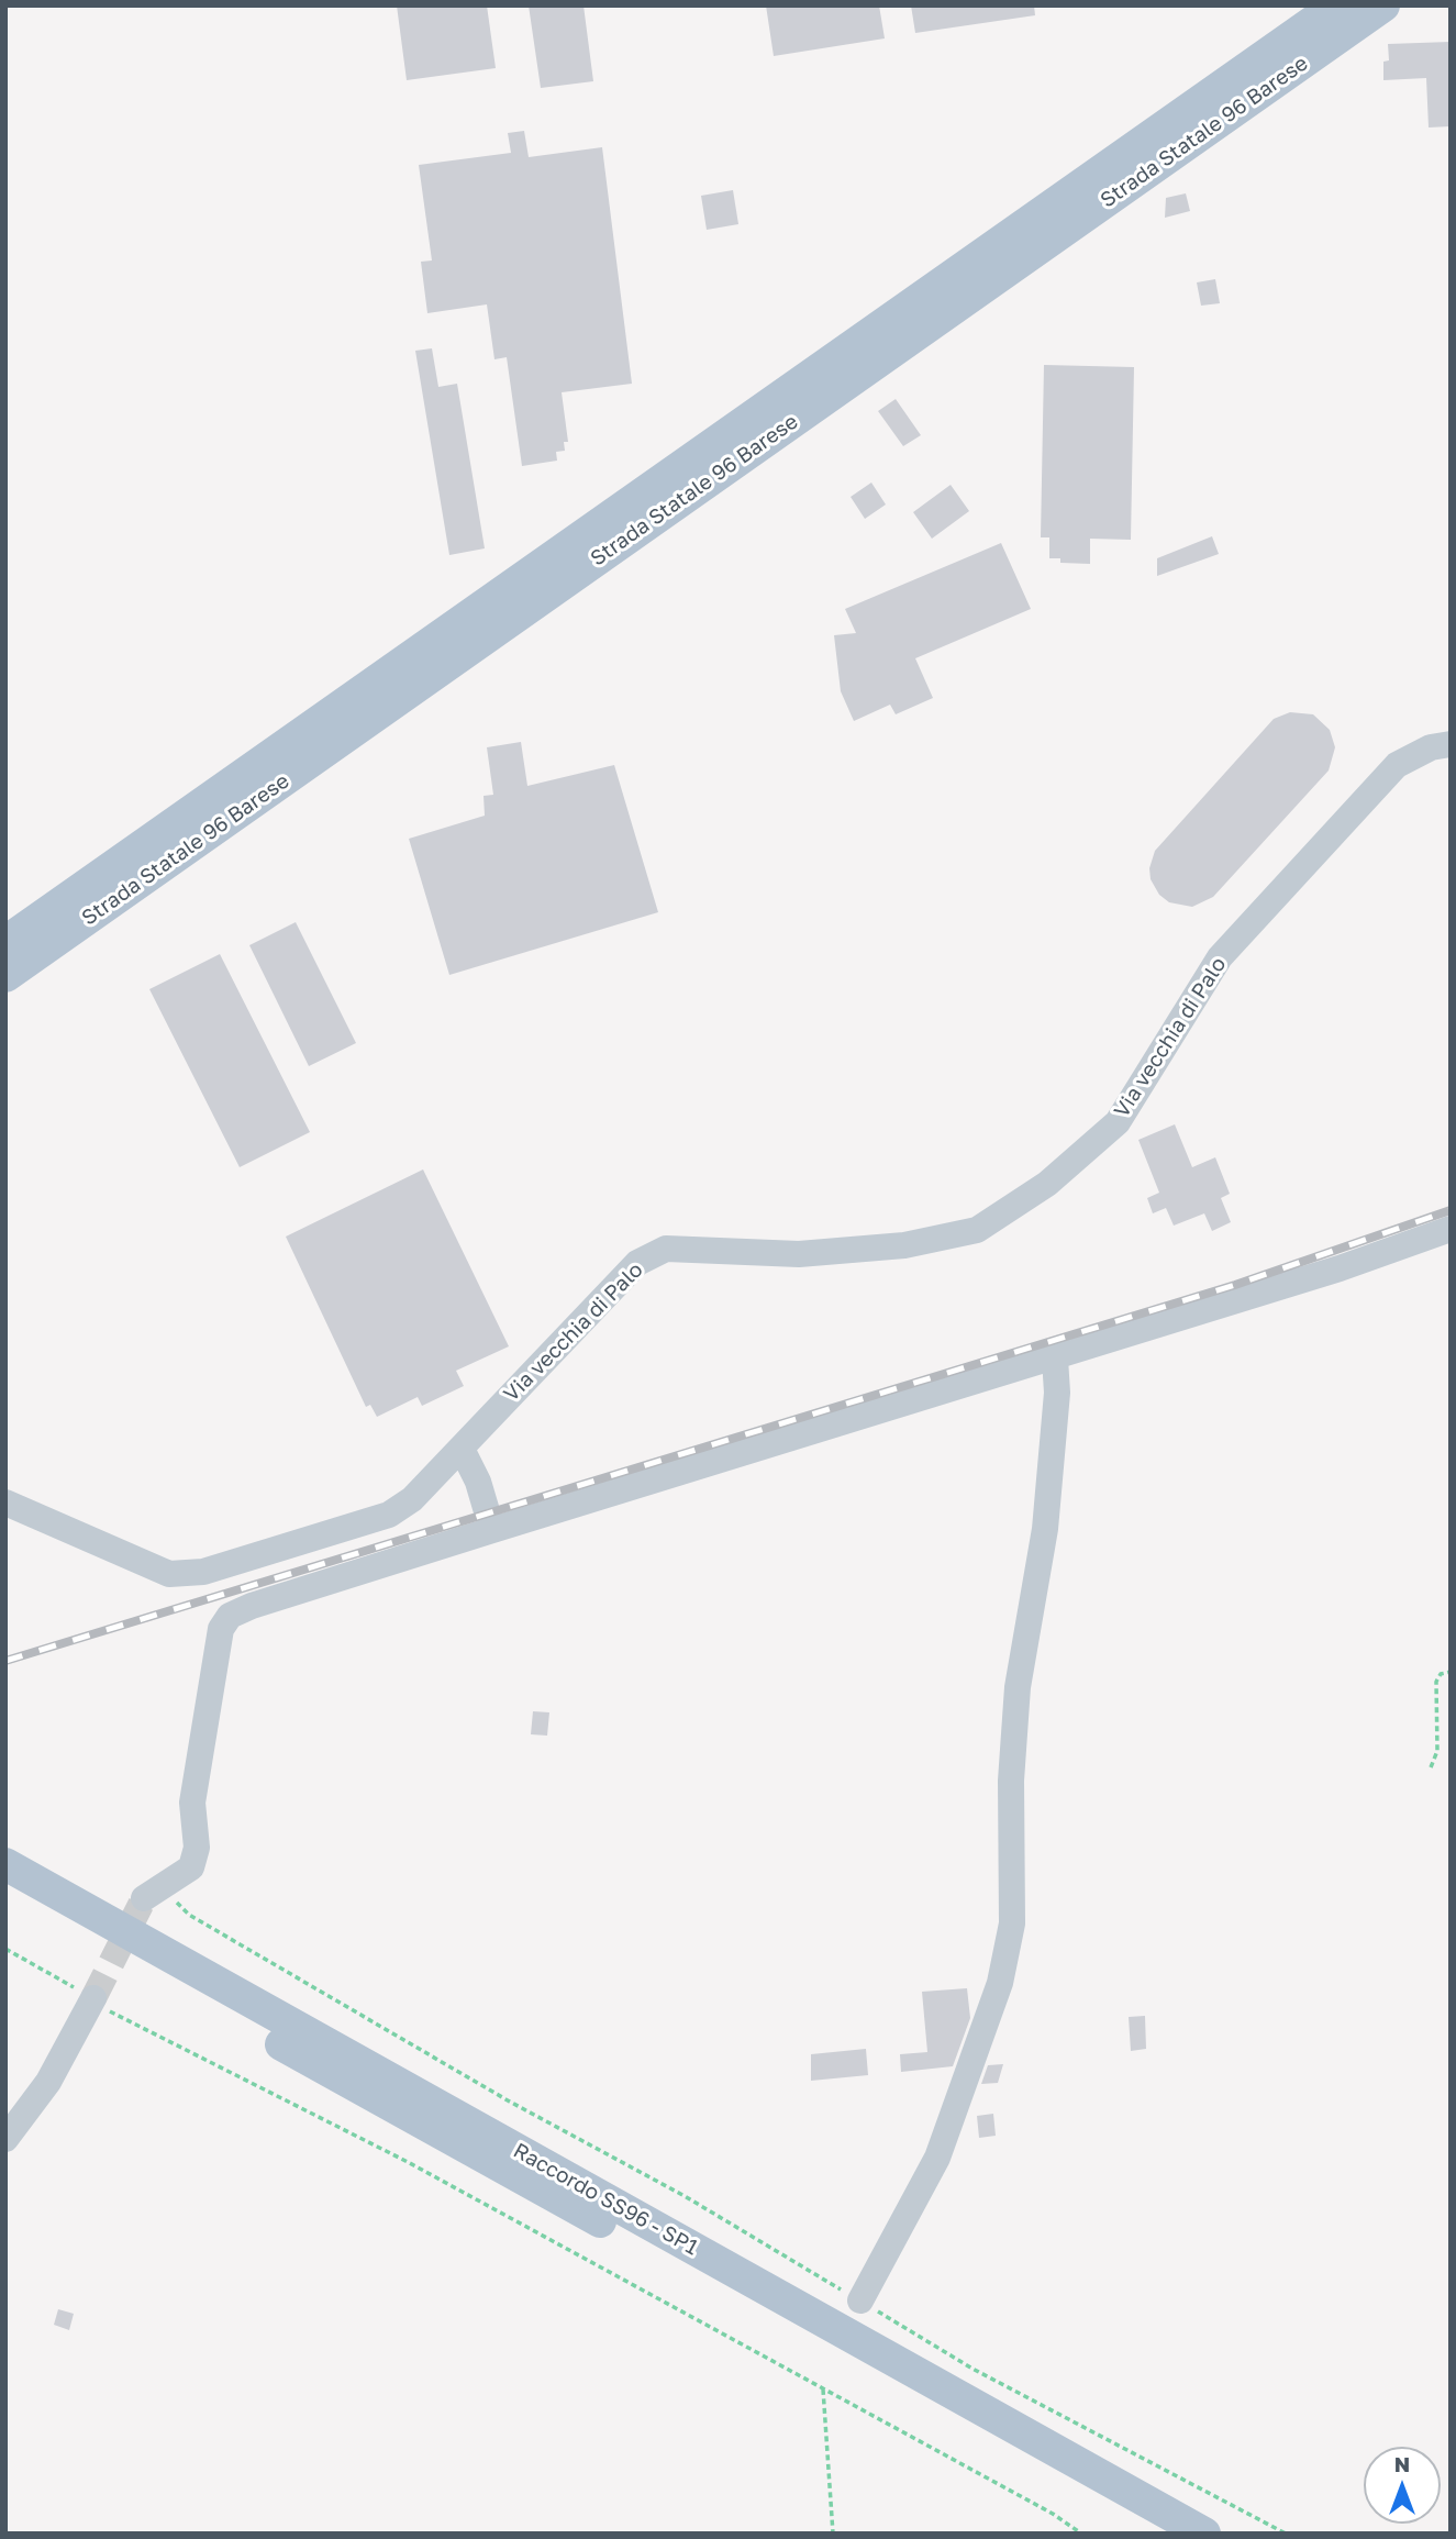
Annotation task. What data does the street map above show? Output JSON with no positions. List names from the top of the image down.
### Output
{
  "streets": {
    "main road": ["Strada Statale 96 Barese", "Raccordo SS96 - SP1"],
    "street": ["Via vecchia di Palo"]
  },
  "north": "top"
}
